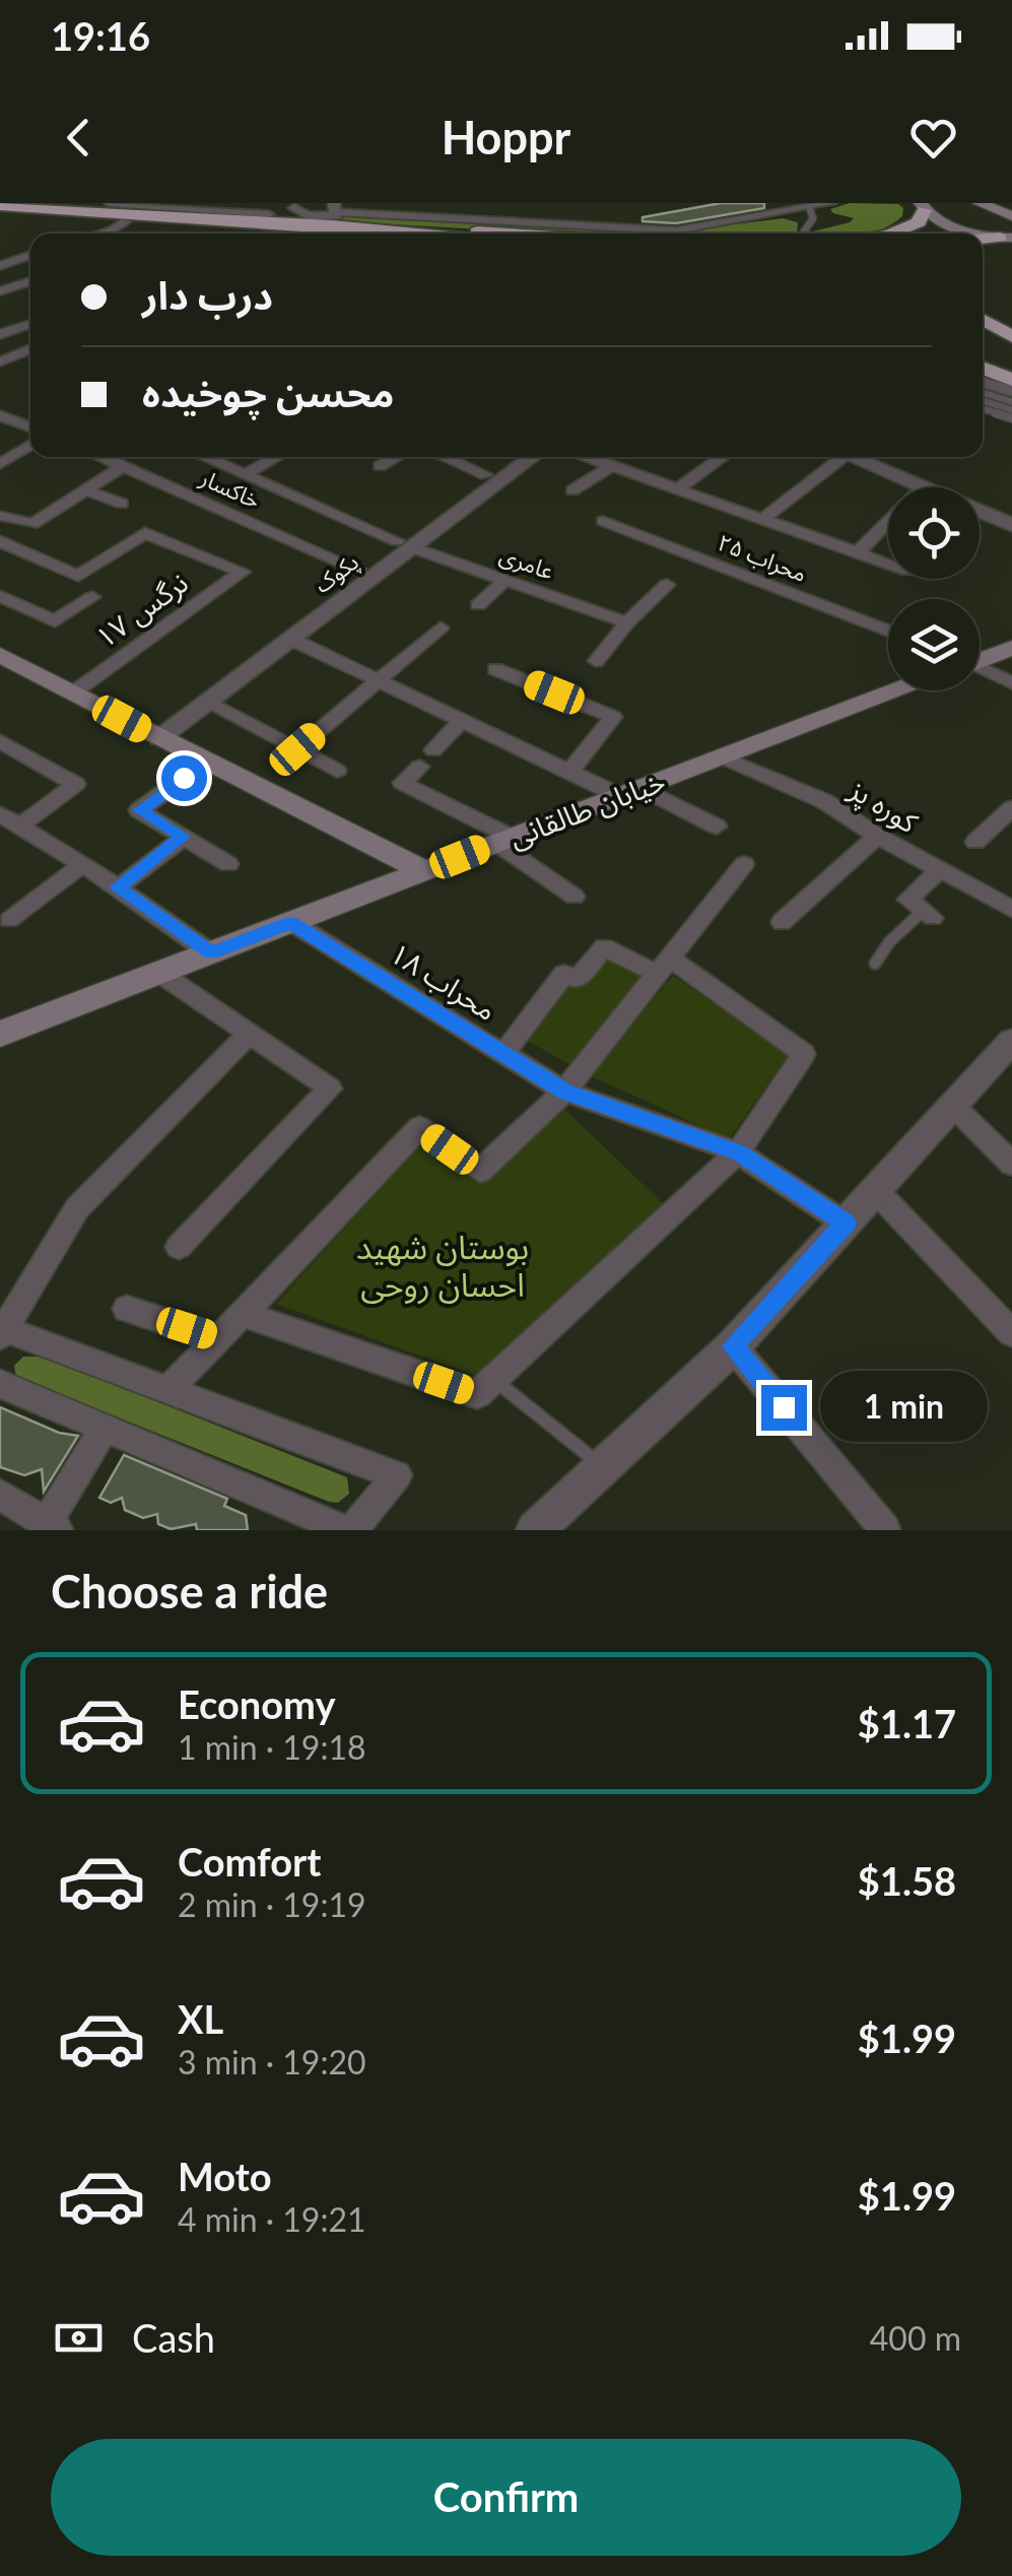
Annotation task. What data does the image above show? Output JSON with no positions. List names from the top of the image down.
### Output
{
  "streets": {
    "main road": ["خیابان طالقانی"],
    "street": [
      "خاکسار",
      "محراب ۲۵",
      "عامری",
      "پکوک",
      "نرگس ۱۷",
      "کوره پز",
      "محراب ۱۸"
    ]
  },
  "crossings": [
    ["خاکسار", "پکوک"],
    ["عامری", "پکوک"],
    ["کوره پز", "خیابان طالقانی"],
    ["خیابان طالقانی", "محراب ۱۸"]
  ],
  "parks": ["بوستان شهید احسان روحی"],
  "page": {
    "status": "19:16",
    "header": "Hoppr",
    "banner": ["درب دار", "محسن چوخیده"],
    "bubble": "1 min",
    "heading": "Choose a ride",
    "list": [
      {
        "name": "Economy",
        "note": "1 min · 19:18",
        "value": "$1.17"
      },
      {
        "name": "Comfort",
        "note": "2 min · 19:19",
        "value": "$1.58"
      },
      {
        "name": "XL",
        "note": "3 min · 19:20",
        "value": "$1.99"
      },
      {
        "name": "Moto",
        "note": "4 min · 19:21",
        "value": "$1.99"
      }
    ],
    "pay": ["Cash", "400 m"],
    "buttons": "Confirm"
  }
}
